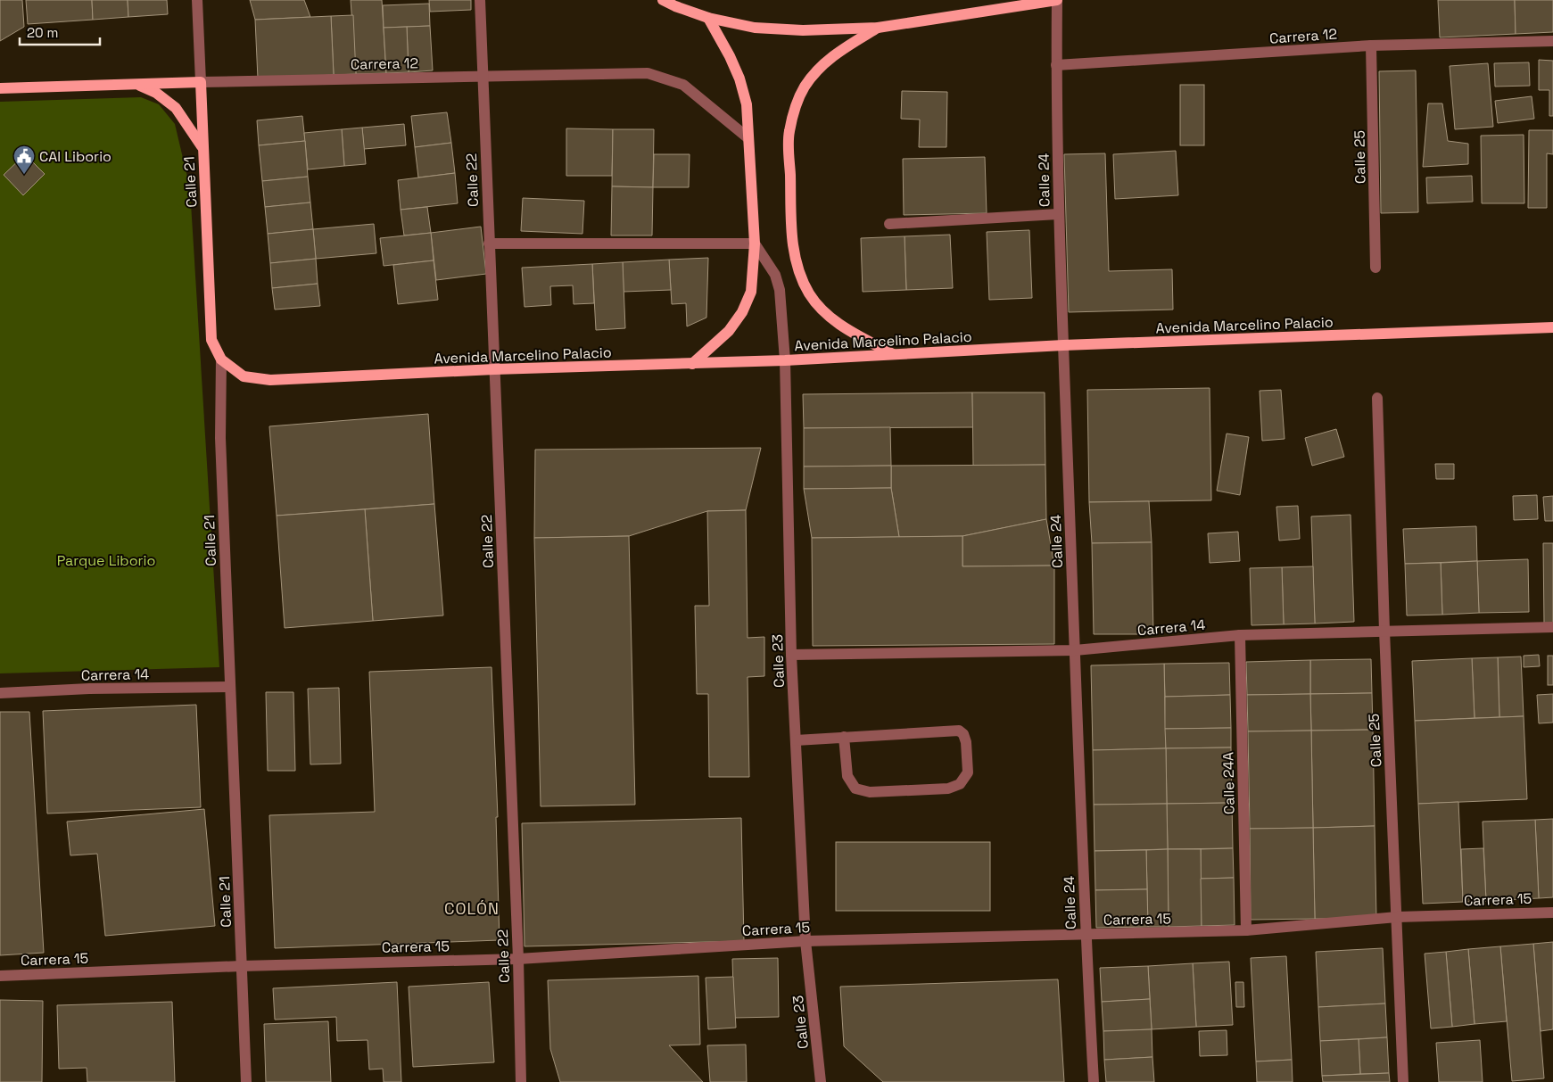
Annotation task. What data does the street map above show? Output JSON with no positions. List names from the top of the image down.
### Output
{
  "streets": {
    "main road": ["Carrera 12", "Calle 21", "Avenida Marcelino Palacio"],
    "street": [
      "Calle 25",
      "Calle 22",
      "Calle 24",
      "Carrera 14",
      "Calle 23",
      "Calle 24A",
      "Carrera 15"
    ]
  },
  "crossings": [
    ["Carrera 12", "Calle 25"],
    ["Carrera 12", "Calle 22"],
    ["Carrera 12", "Calle 24"],
    ["Carrera 12", "Calle 21"],
    ["Calle 25", "Carrera 14"],
    ["Calle 25", "Carrera 15"],
    ["Calle 22", "Avenida Marcelino Palacio"],
    ["Calle 22", "Carrera 15"],
    ["Calle 24", "Avenida Marcelino Palacio"],
    ["Calle 24", "Carrera 14"],
    ["Calle 24", "Carrera 15"],
    ["Calle 21", "Avenida Marcelino Palacio"],
    ["Calle 21", "Carrera 14"],
    ["Calle 21", "Carrera 15"],
    ["Avenida Marcelino Palacio", "Calle 23"],
    ["Carrera 14", "Calle 23"],
    ["Carrera 14", "Calle 24A"],
    ["Calle 23", "Carrera 15"],
    ["Calle 24A", "Carrera 15"]
  ],
  "districts": ["COLÓN"],
  "parks": ["Parque Liborio"],
  "places": {
    "public building": ["CAI Liborio"]
  },
  "scale_bar": "20 m"
}
